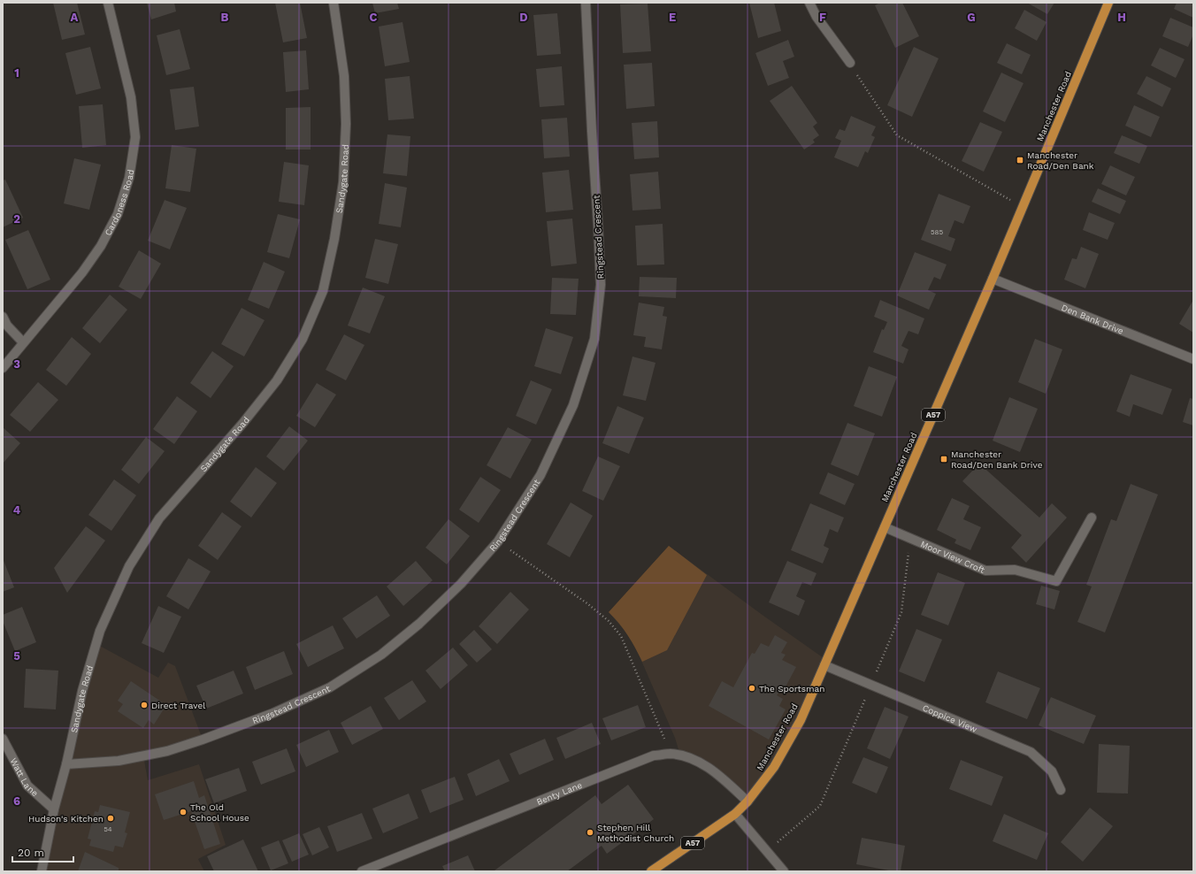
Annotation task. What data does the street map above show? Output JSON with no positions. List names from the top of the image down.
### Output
{
  "streets": {
    "main road": ["Manchester Road", "A57"],
    "street": [
      "Sandygate Road",
      "Cardoness Road",
      "Ringstead Crescent",
      "Den Bank Drive",
      "Moor View Croft",
      "Coppice View",
      "Watt Lane",
      "Benty Lane"
    ]
  },
  "crossings": [
    ["Manchester Road", "Den Bank Drive"],
    ["Manchester Road", "Moor View Croft"],
    ["Manchester Road", "Coppice View"],
    ["Manchester Road", "Benty Lane"],
    ["Sandygate Road", "Ringstead Crescent"],
    ["Sandygate Road", "Watt Lane"]
  ],
  "places": {
    "transit": ["Manchester Road/Den Bank", "Manchester Road/Den Bank Drive"],
    "other": [
      "The Sportsman",
      "Direct Travel",
      "The Old School House",
      "Hudson's Kitchen",
      "Stephen Hill Methodist Church"
    ]
  },
  "house_numbers": ["585", "54"],
  "scale_bar": "20 m",
  "grid": {
    "columns": [
      "A",
      "B",
      "C",
      "D",
      "E",
      "F",
      "G",
      "H"
    ],
    "rows": [
      "1",
      "2",
      "3",
      "4",
      "5",
      "6"
    ]
  }
}
